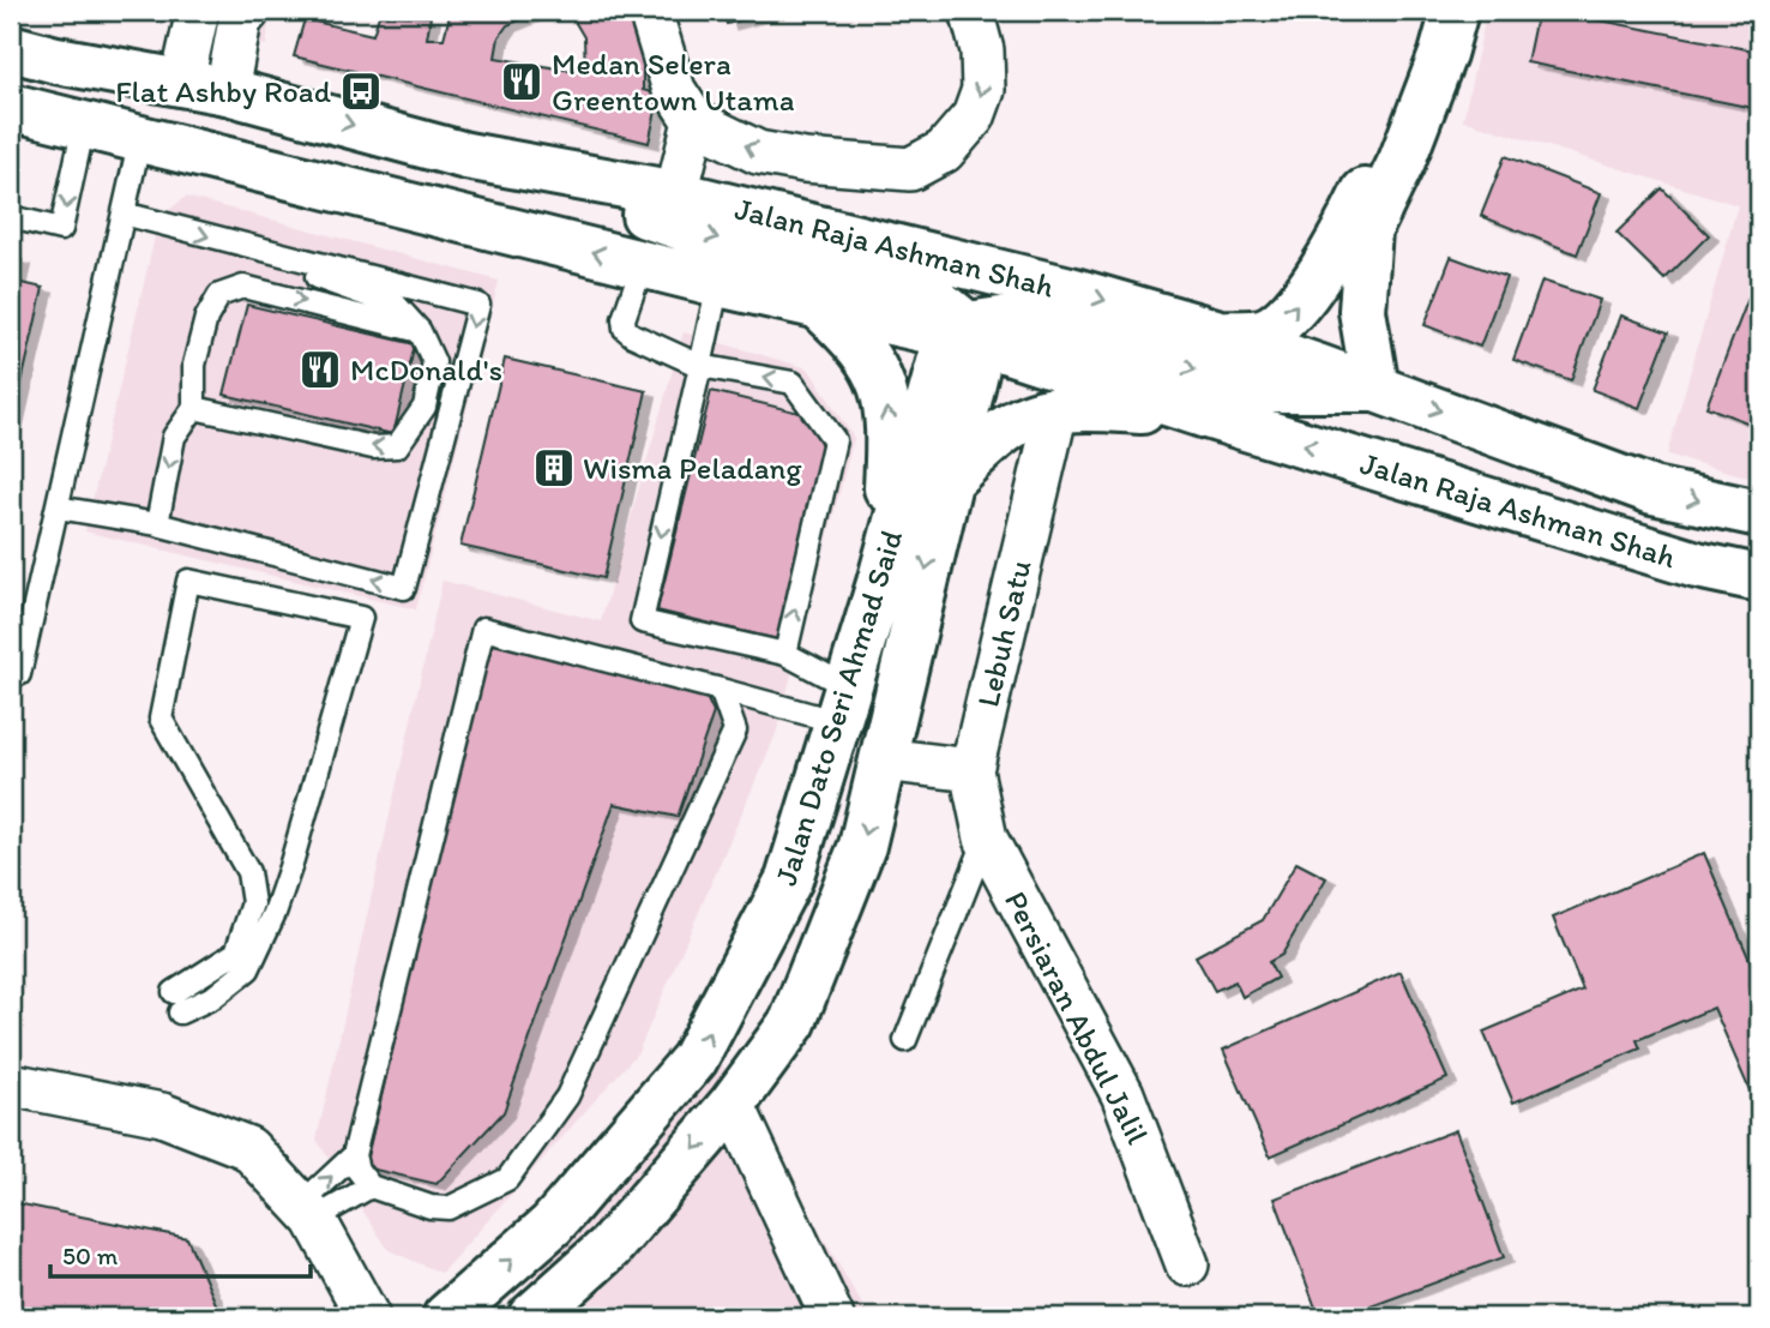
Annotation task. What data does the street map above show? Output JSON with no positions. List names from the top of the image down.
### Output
{
  "streets": {
    "main road": ["Jalan Raja Ashman Shah", "Jalan Dato Seri Ahmad Said"],
    "street": ["Lebuh Satu", "Persiaran Abdul Jalil"]
  },
  "crossings": [
    ["Jalan Raja Ashman Shah", "Jalan Dato Seri Ahmad Said"],
    ["Lebuh Satu", "Persiaran Abdul Jalil"]
  ],
  "places": {
    "restaurant": ["Medan Selera Greentown Utama", "McDonald's"],
    "bus stop": ["Flat Ashby Road"],
    "building": ["Wisma Peladang"]
  },
  "scale_bar": "50 m"
}
